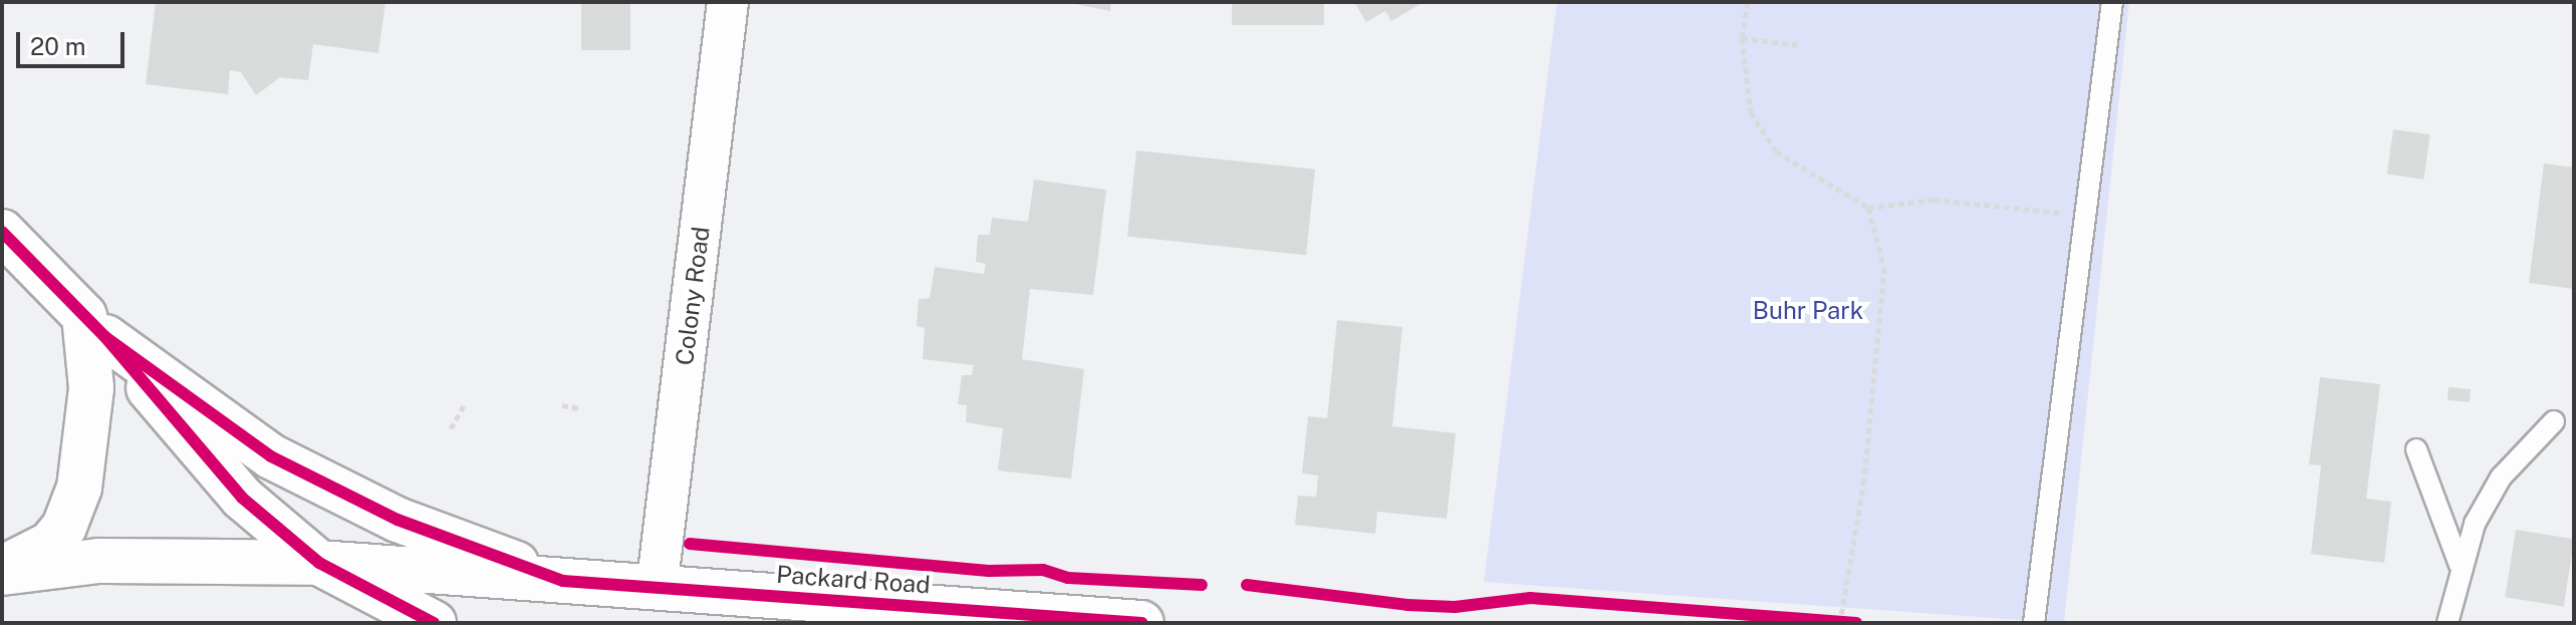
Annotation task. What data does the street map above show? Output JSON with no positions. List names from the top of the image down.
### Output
{
  "streets": {
    "main road": ["Packard Road"],
    "street": ["Colony Road"]
  },
  "crossings": [
    ["Colony Road", "Packard Road"]
  ],
  "parks": ["Buhr Park"],
  "scale_bar": "20 m"
}
